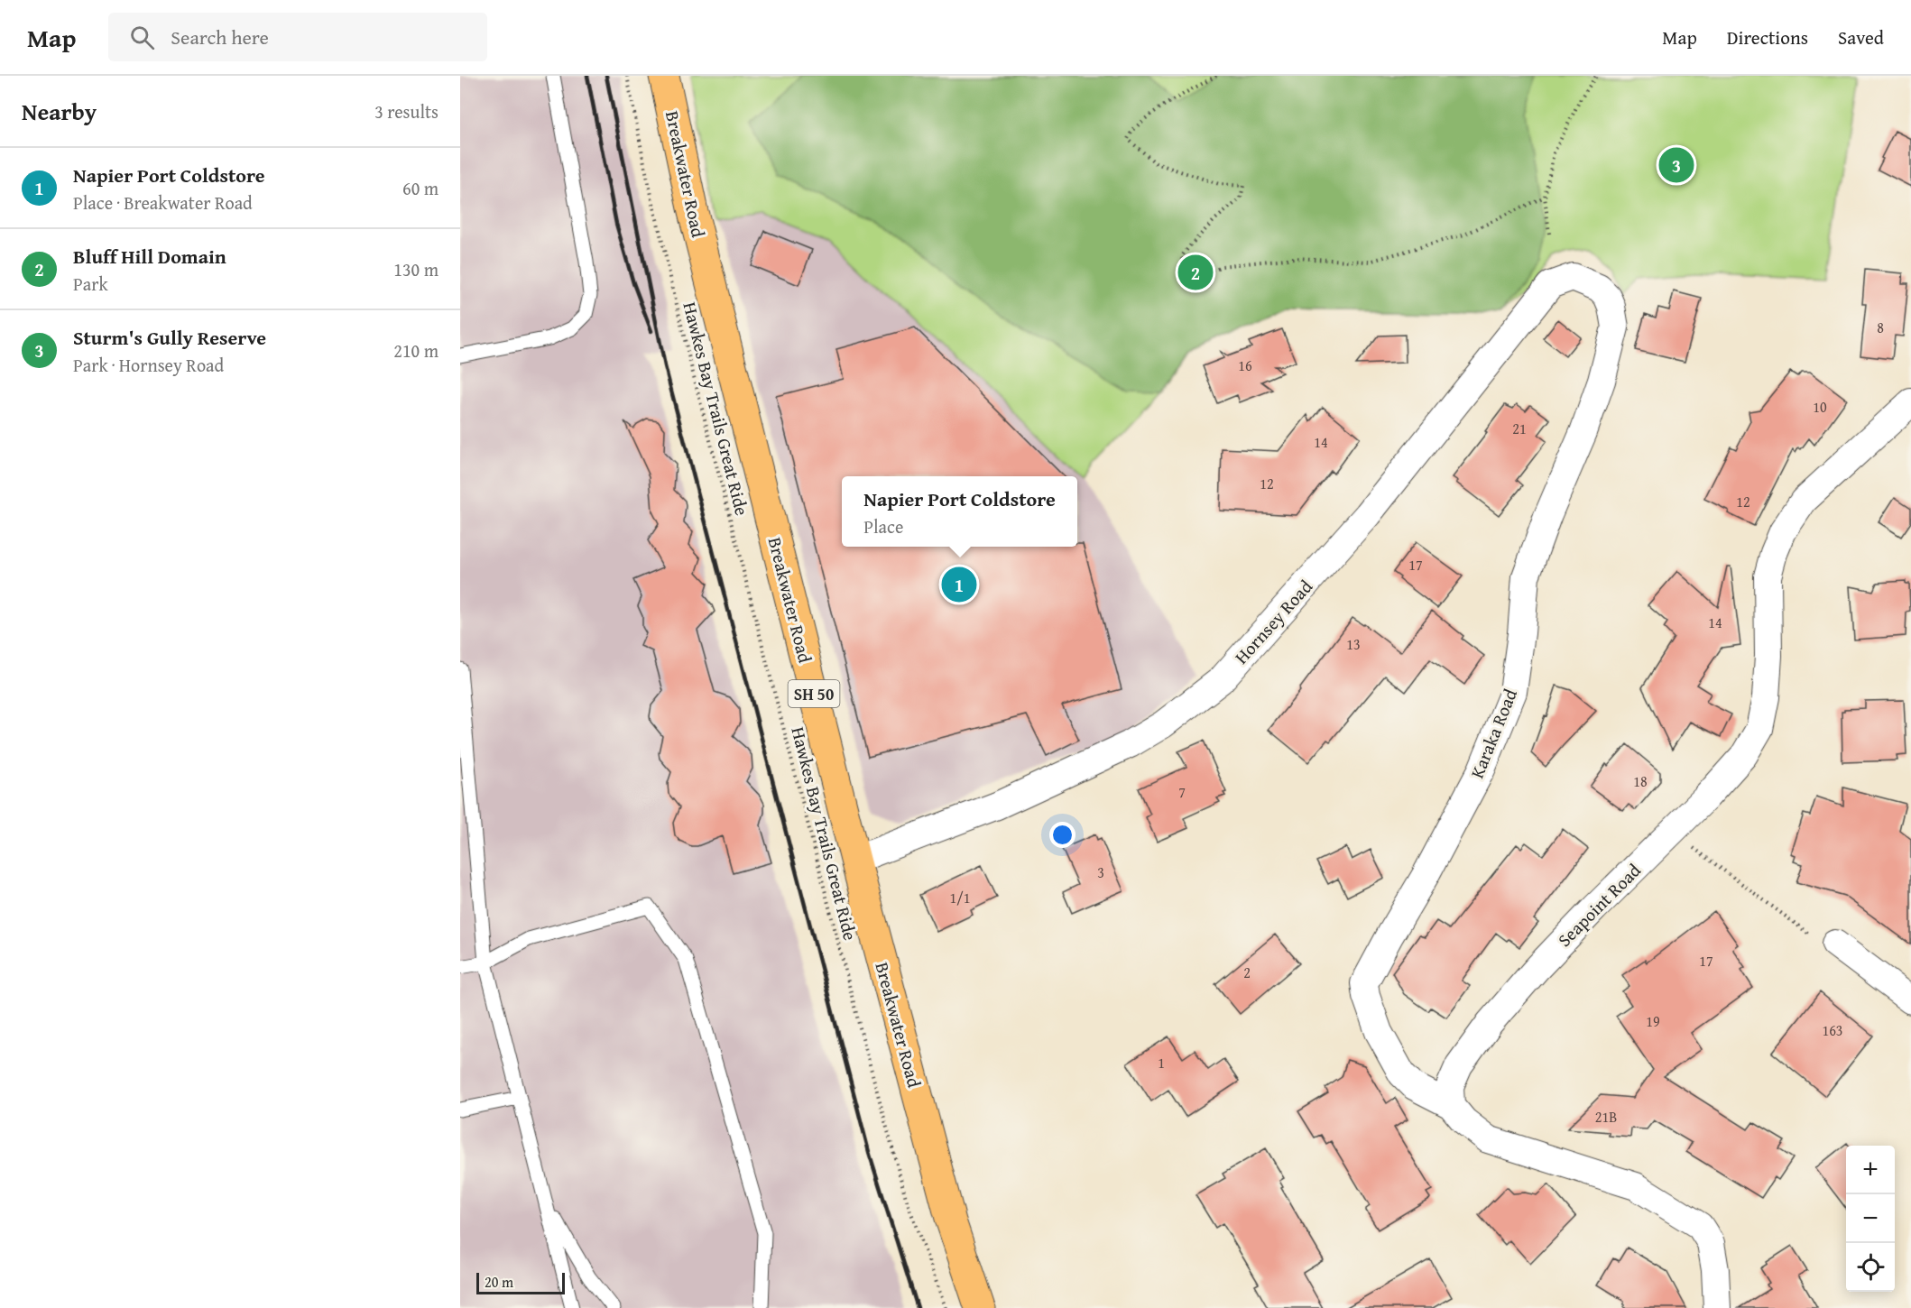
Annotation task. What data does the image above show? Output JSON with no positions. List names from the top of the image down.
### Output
{
  "streets": {
    "highway": ["Breakwater Road", "SH 50"],
    "street": ["Hornsey Road", "Karaka Road", "Seapoint Road"],
    "path": ["Hawkes Bay Trails Great Ride"]
  },
  "crossings": [
    ["Breakwater Road", "Hornsey Road"],
    ["Hornsey Road", "Karaka Road"],
    ["Karaka Road", "Seapoint Road"]
  ],
  "house_numbers": [
    "8",
    "16",
    "10",
    "21",
    "14",
    "12",
    "12",
    "17",
    "14",
    "13",
    "18",
    "7",
    "3",
    "1/1",
    "17",
    "2",
    "19",
    "163",
    "1",
    "21B"
  ],
  "scale_bar": "20 m",
  "page": {
    "header": "Map",
    "search": "Search here",
    "nav": ["Map", "Directions", "Saved"],
    "heading": ["Nearby", "3 results"],
    "pins": ["3", "2", "1"],
    "list": [
      {
        "mark": "1",
        "name": "Napier Port Coldstore",
        "note": "Place · Breakwater Road",
        "value": "60 m"
      },
      {
        "mark": "2",
        "name": "Bluff Hill Domain",
        "note": "Park",
        "value": "130 m"
      },
      {
        "mark": "3",
        "name": "Sturm's Gully Reserve",
        "note": "Park · Hornsey Road",
        "value": "210 m"
      }
    ],
    "popup": ["Napier Port Coldstore", "Place"],
    "map_buttons": ["+", "−"],
    "scale": "20 m"
  }
}
